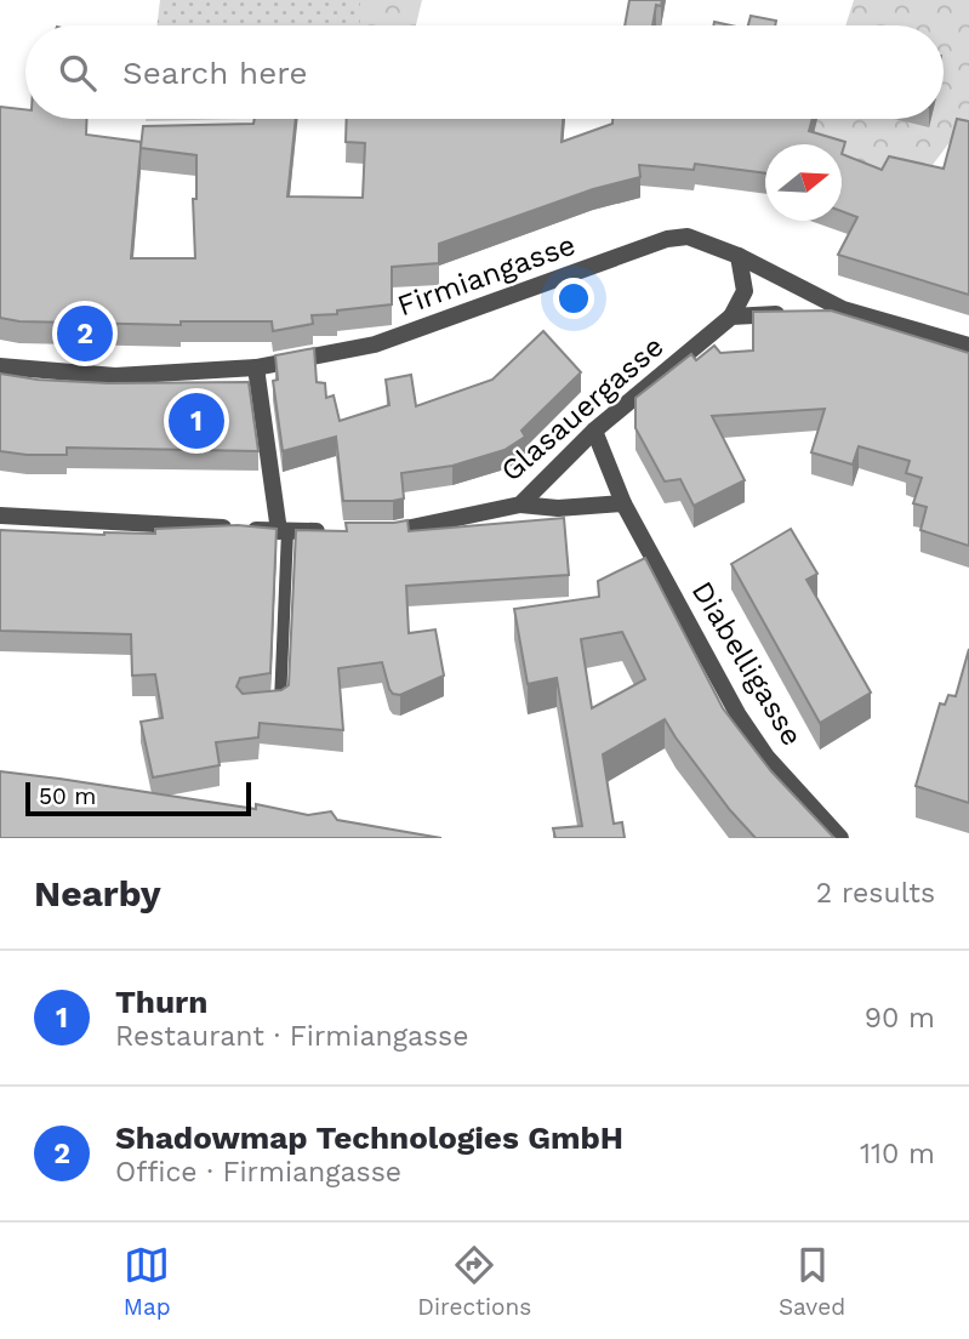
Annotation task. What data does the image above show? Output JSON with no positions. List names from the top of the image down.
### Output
{
  "streets": {
    "street": ["Firmiangasse", "Glasauergasse", "Diabelligasse"]
  },
  "crossings": [
    ["Glasauergasse", "Diabelligasse"]
  ],
  "scale_bar": "50 m",
  "north": "right",
  "page": {
    "search": "Search here",
    "pins": ["2", "1"],
    "scale": "50 m",
    "heading": ["Nearby", "2 results"],
    "list": [
      {
        "mark": "1",
        "name": "Thurn",
        "note": "Restaurant · Firmiangasse",
        "value": "90 m"
      },
      {
        "mark": "2",
        "name": "Shadowmap Technologies GmbH",
        "note": "Office · Firmiangasse",
        "value": "110 m"
      }
    ],
    "nav": ["Map", "Directions", "Saved"]
  }
}
